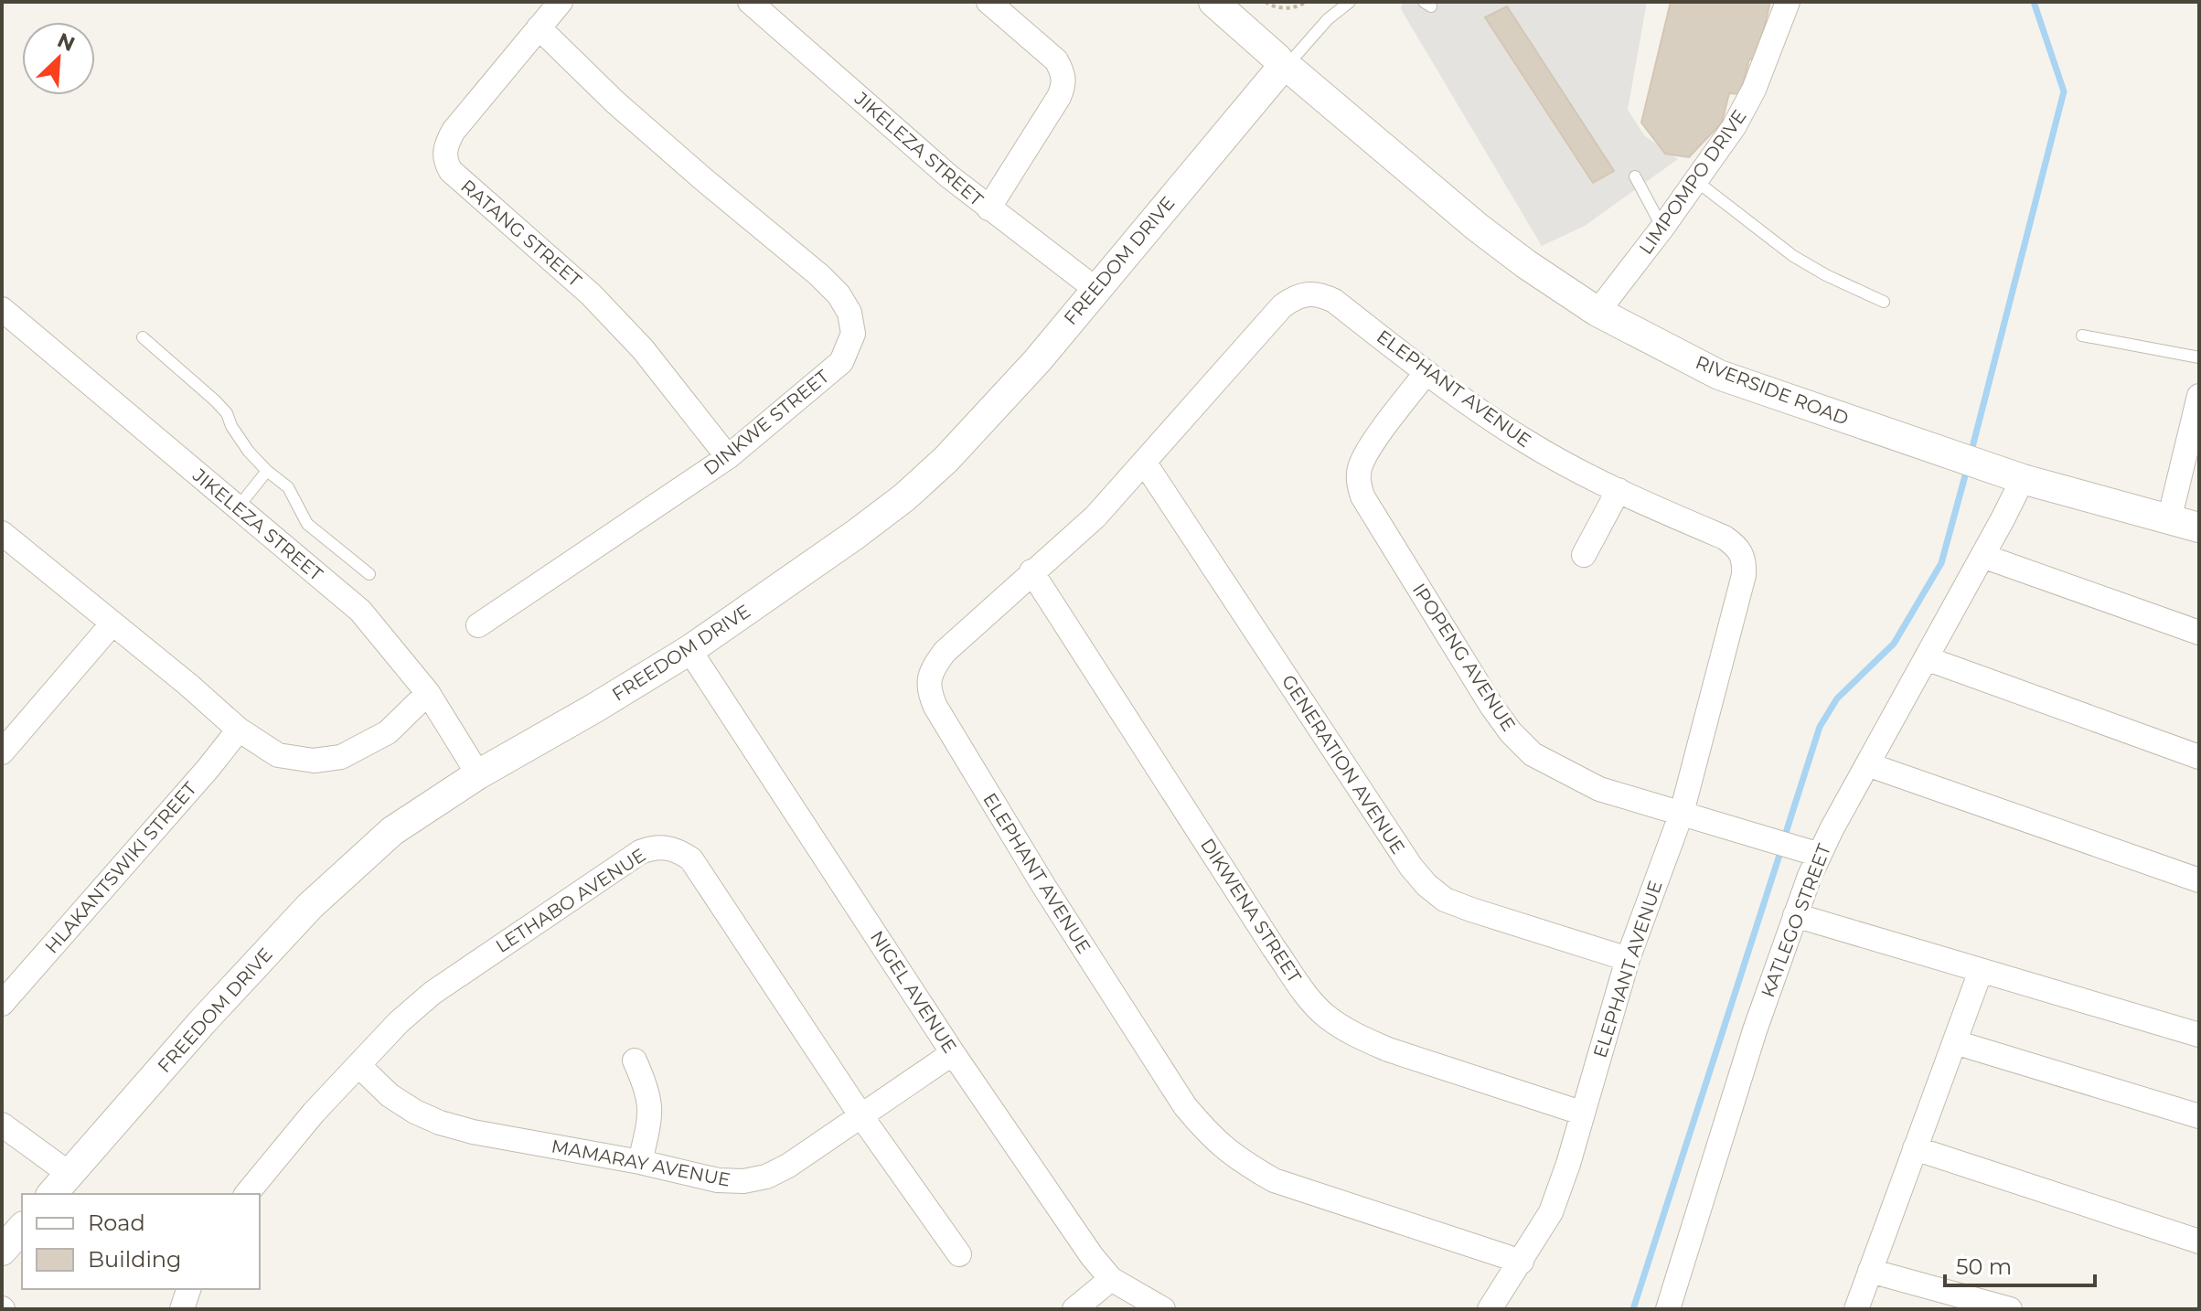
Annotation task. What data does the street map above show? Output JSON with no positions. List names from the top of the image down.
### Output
{
  "streets": {
    "street": [
      "JIKELEZA STREET",
      "LIMPOMPO DRIVE",
      "RATANG STREET",
      "FREEDOM DRIVE",
      "ELEPHANT AVENUE",
      "RIVERSIDE ROAD",
      "DINKWE STREET",
      "IPOPENG AVENUE",
      "GENERATION AVENUE",
      "HLAKANTSWIKI STREET",
      "LETHABO AVENUE",
      "DIKWENA STREET",
      "KATLEGO STREET",
      "NIGEL AVENUE",
      "MAMARAY AVENUE"
    ]
  },
  "crossings": [
    ["JIKELEZA STREET", "FREEDOM DRIVE"],
    ["LIMPOMPO DRIVE", "RIVERSIDE ROAD"],
    ["RATANG STREET", "DINKWE STREET"],
    ["FREEDOM DRIVE", "RIVERSIDE ROAD"],
    ["FREEDOM DRIVE", "NIGEL AVENUE"],
    ["ELEPHANT AVENUE", "IPOPENG AVENUE"],
    ["ELEPHANT AVENUE", "GENERATION AVENUE"],
    ["ELEPHANT AVENUE", "DIKWENA STREET"],
    ["RIVERSIDE ROAD", "KATLEGO STREET"],
    ["IPOPENG AVENUE", "KATLEGO STREET"],
    ["LETHABO AVENUE", "MAMARAY AVENUE"],
    ["NIGEL AVENUE", "MAMARAY AVENUE"]
  ],
  "legend": ["Road", "Building"],
  "scale_bar": "50 m",
  "north": "top right"
}
